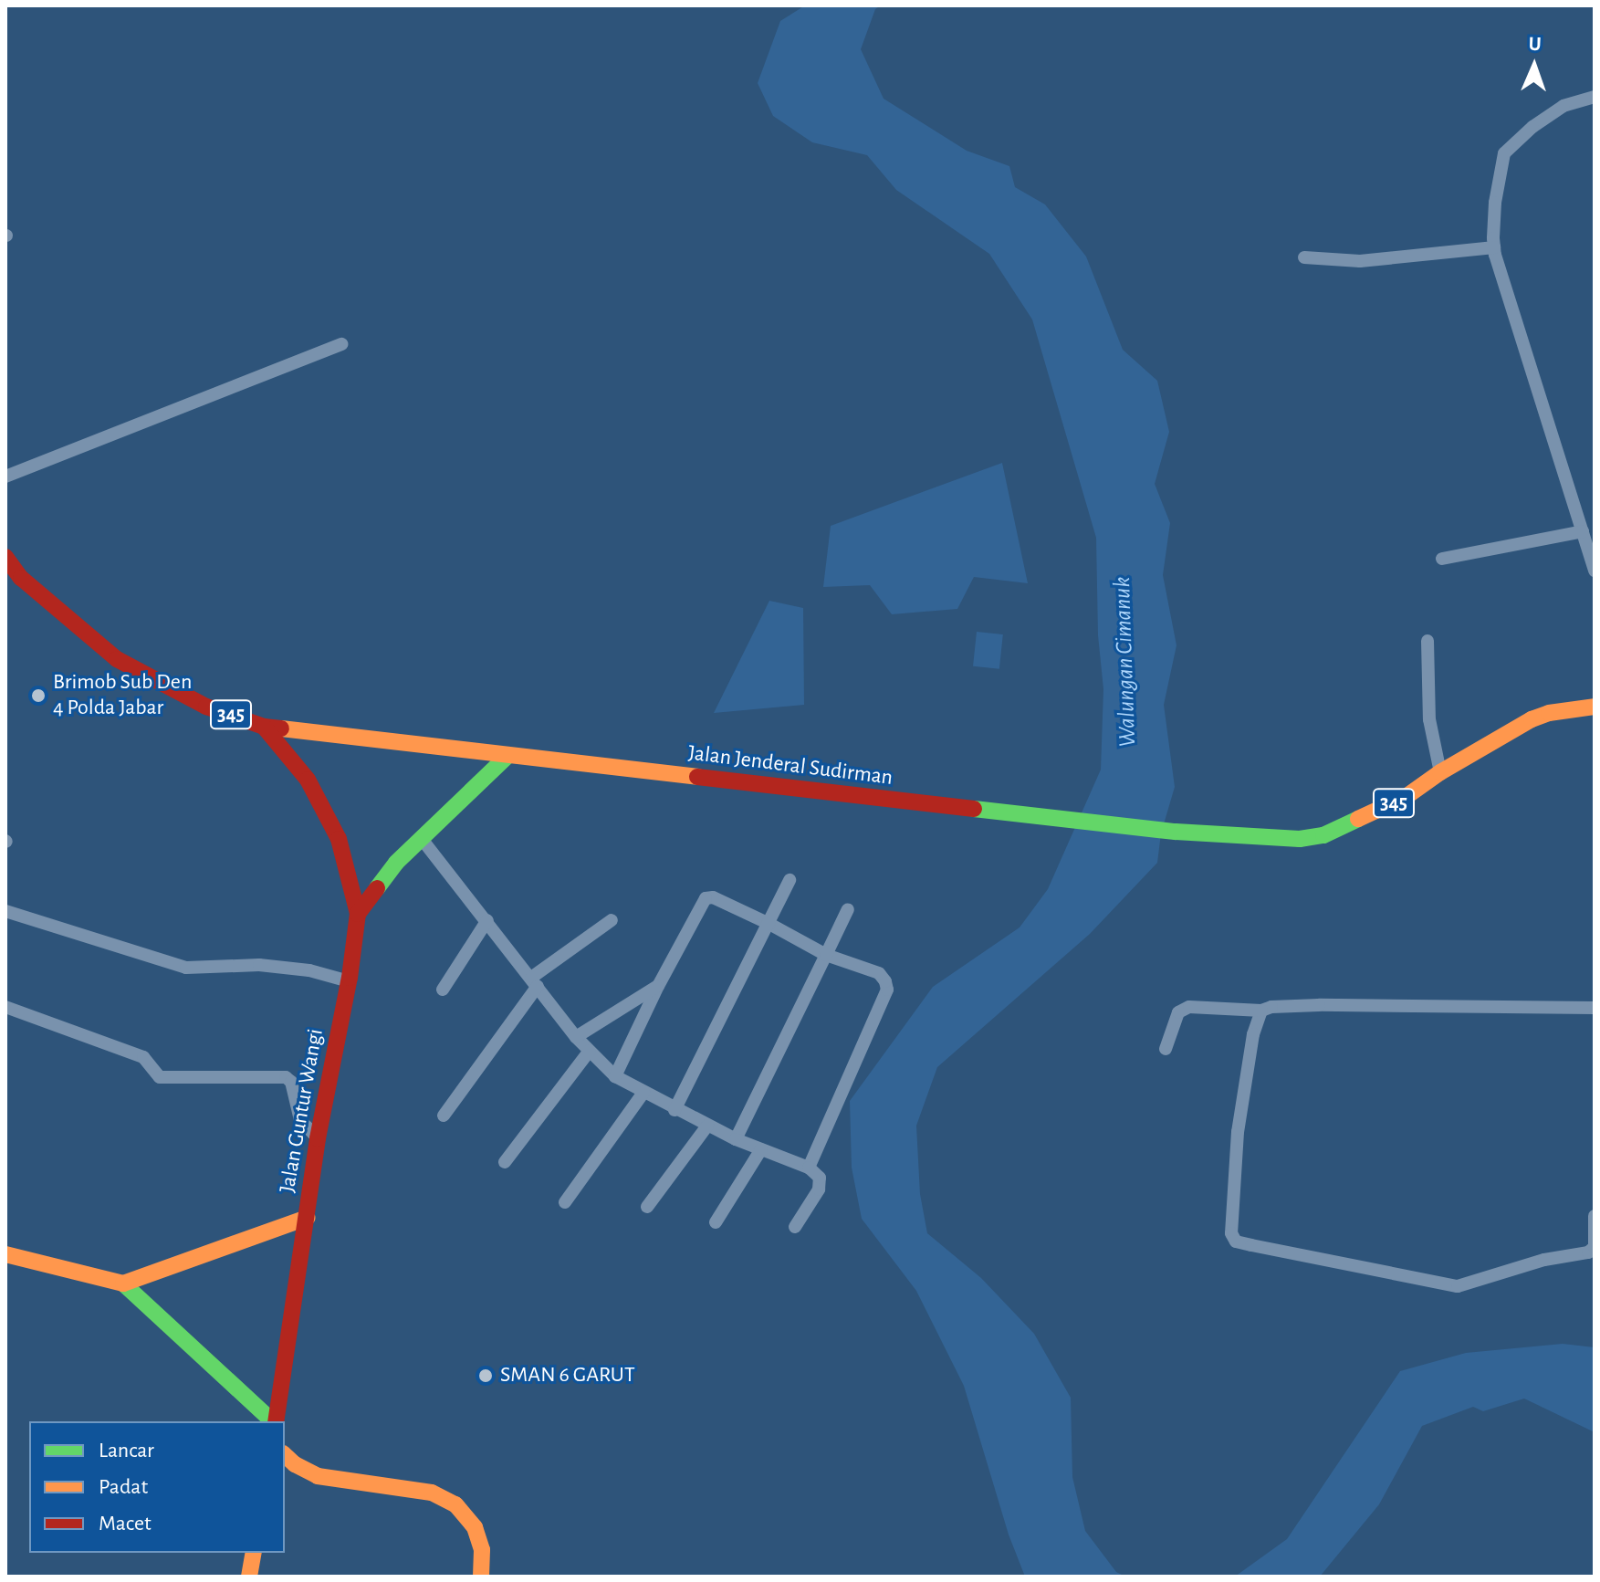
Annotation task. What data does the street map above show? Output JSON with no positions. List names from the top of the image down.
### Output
{
  "streets": {
    "street": ["345", "Jalan Jenderal Sudirman", "Jalan Guntur Wangi"]
  },
  "crossings": [
    ["Jalan Jenderal Sudirman", "Jalan Guntur Wangi"]
  ],
  "water": ["Walungan Cimanuk"],
  "places": ["Brimob Sub Den 4 Polda Jabar", "SMAN 6 GARUT"],
  "legend": ["Lancar", "Padat", "Macet"],
  "north": "top"
}
